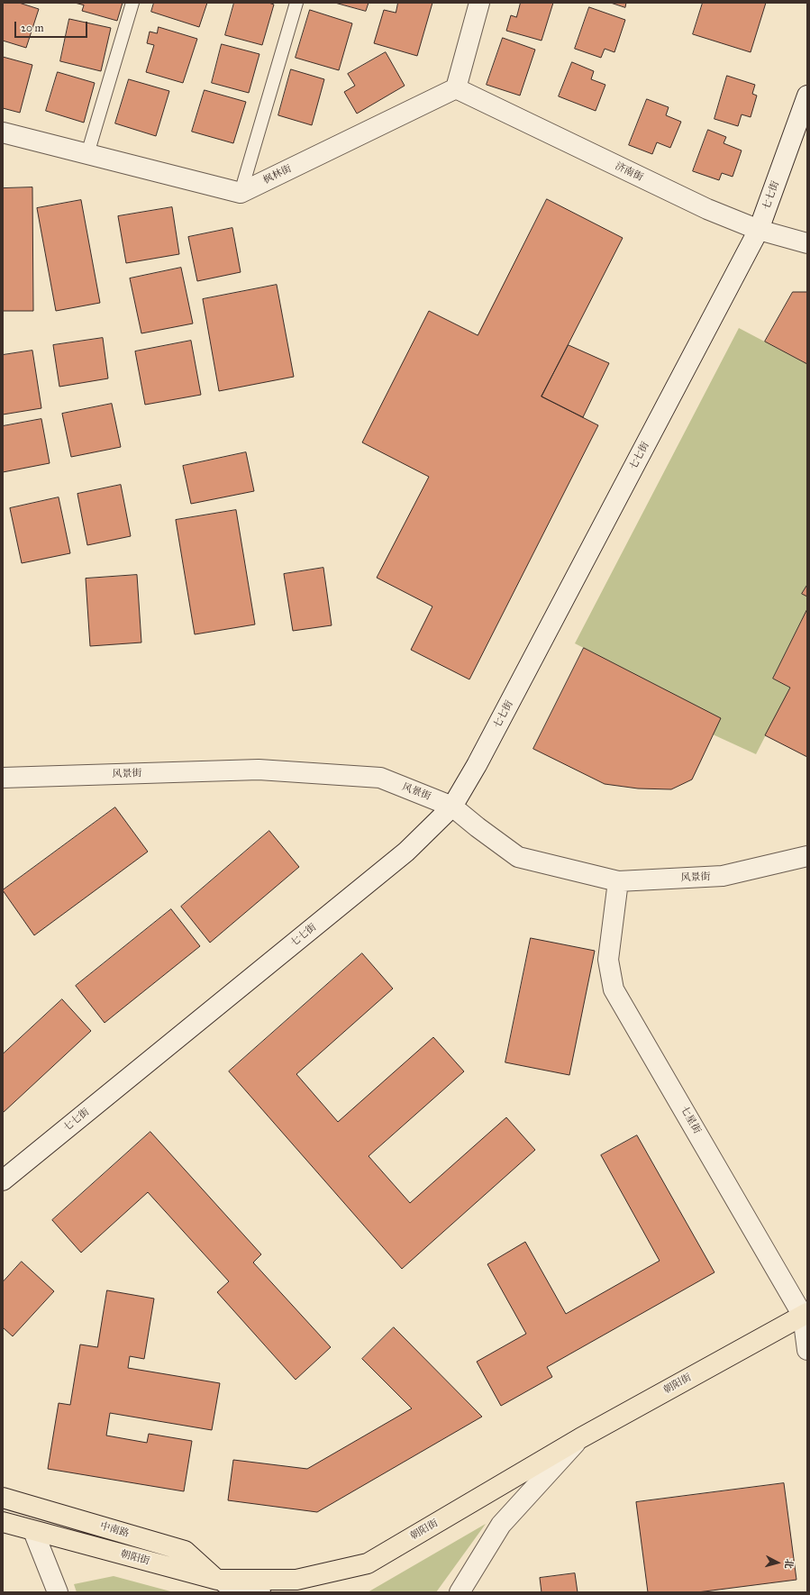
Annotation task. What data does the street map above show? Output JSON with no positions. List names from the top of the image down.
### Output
{
  "streets": {
    "main road": ["朝阳街", "中南路"],
    "street": [
      "济南街",
      "枫林街",
      "七七街",
      "风景街",
      "七星街"
    ]
  },
  "crossings": [
    ["济南街", "枫林街"],
    ["济南街", "七七街"],
    ["七七街", "风景街"],
    ["风景街", "七星街"],
    ["七星街", "朝阳街"],
    ["朝阳街", "中南路"]
  ],
  "scale_bar": "20 m",
  "north": "right"
}
